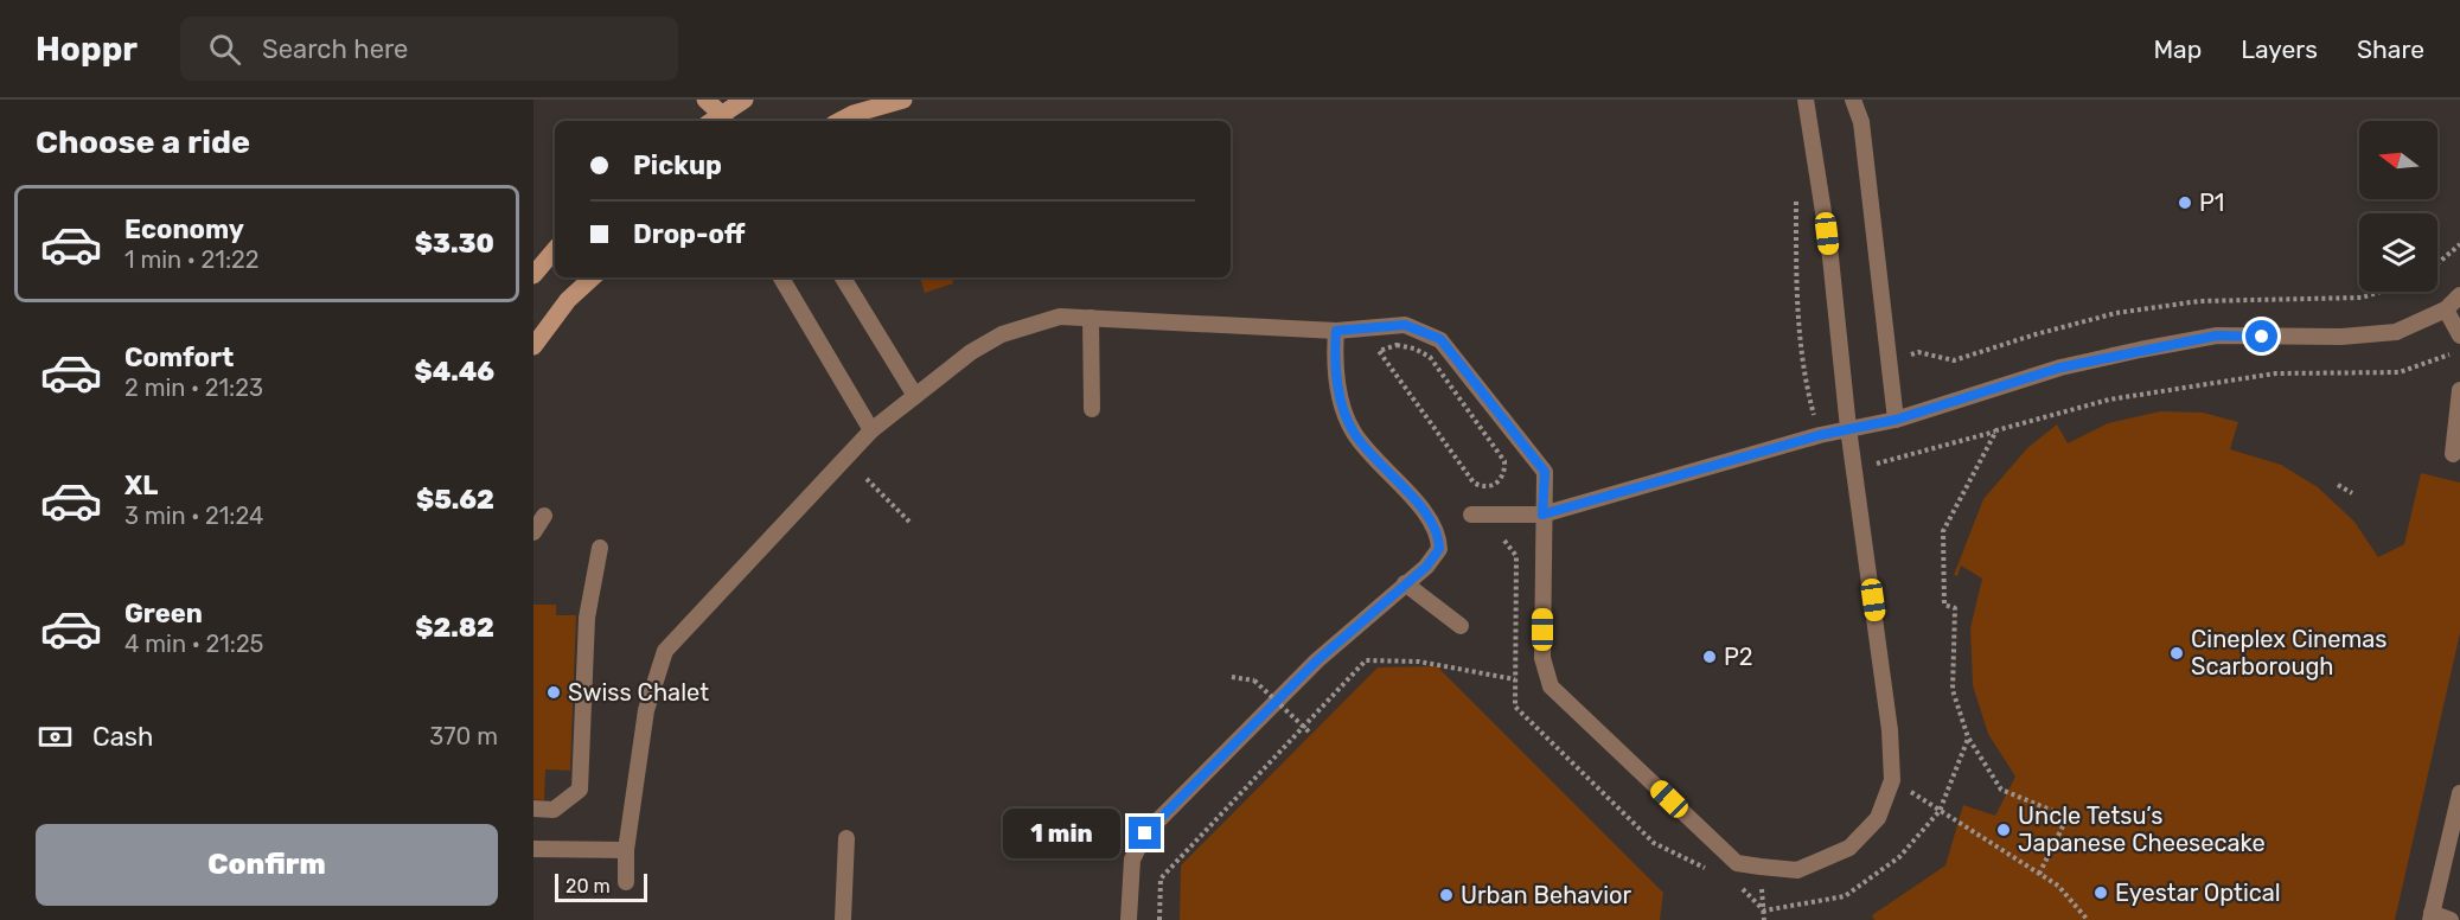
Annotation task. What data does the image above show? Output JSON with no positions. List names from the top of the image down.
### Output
{
  "places": [
    "P1",
    "Cineplex Cinemas Scarborough",
    "P2",
    "Swiss Chalet",
    "Uncle Tetsu’s Japanese Cheesecake",
    "Eyestar Optical",
    "Urban Behavior"
  ],
  "scale_bar": "20 m",
  "north": "left",
  "page": {
    "header": "Hoppr",
    "search": "Search here",
    "nav": ["Map", "Layers", "Share"],
    "heading": "Choose a ride",
    "banner": ["Pickup", "Drop-off"],
    "list": [
      {
        "name": "Economy",
        "note": "1 min · 21:22",
        "value": "$3.30"
      },
      {
        "name": "Comfort",
        "note": "2 min · 21:23",
        "value": "$4.46"
      },
      {
        "name": "XL",
        "note": "3 min · 21:24",
        "value": "$5.62"
      },
      {
        "name": "Green",
        "note": "4 min · 21:25",
        "value": "$2.82"
      }
    ],
    "pay": ["Cash", "370 m"],
    "bubble": "1 min",
    "buttons": "Confirm",
    "scale": "20 m"
  }
}
